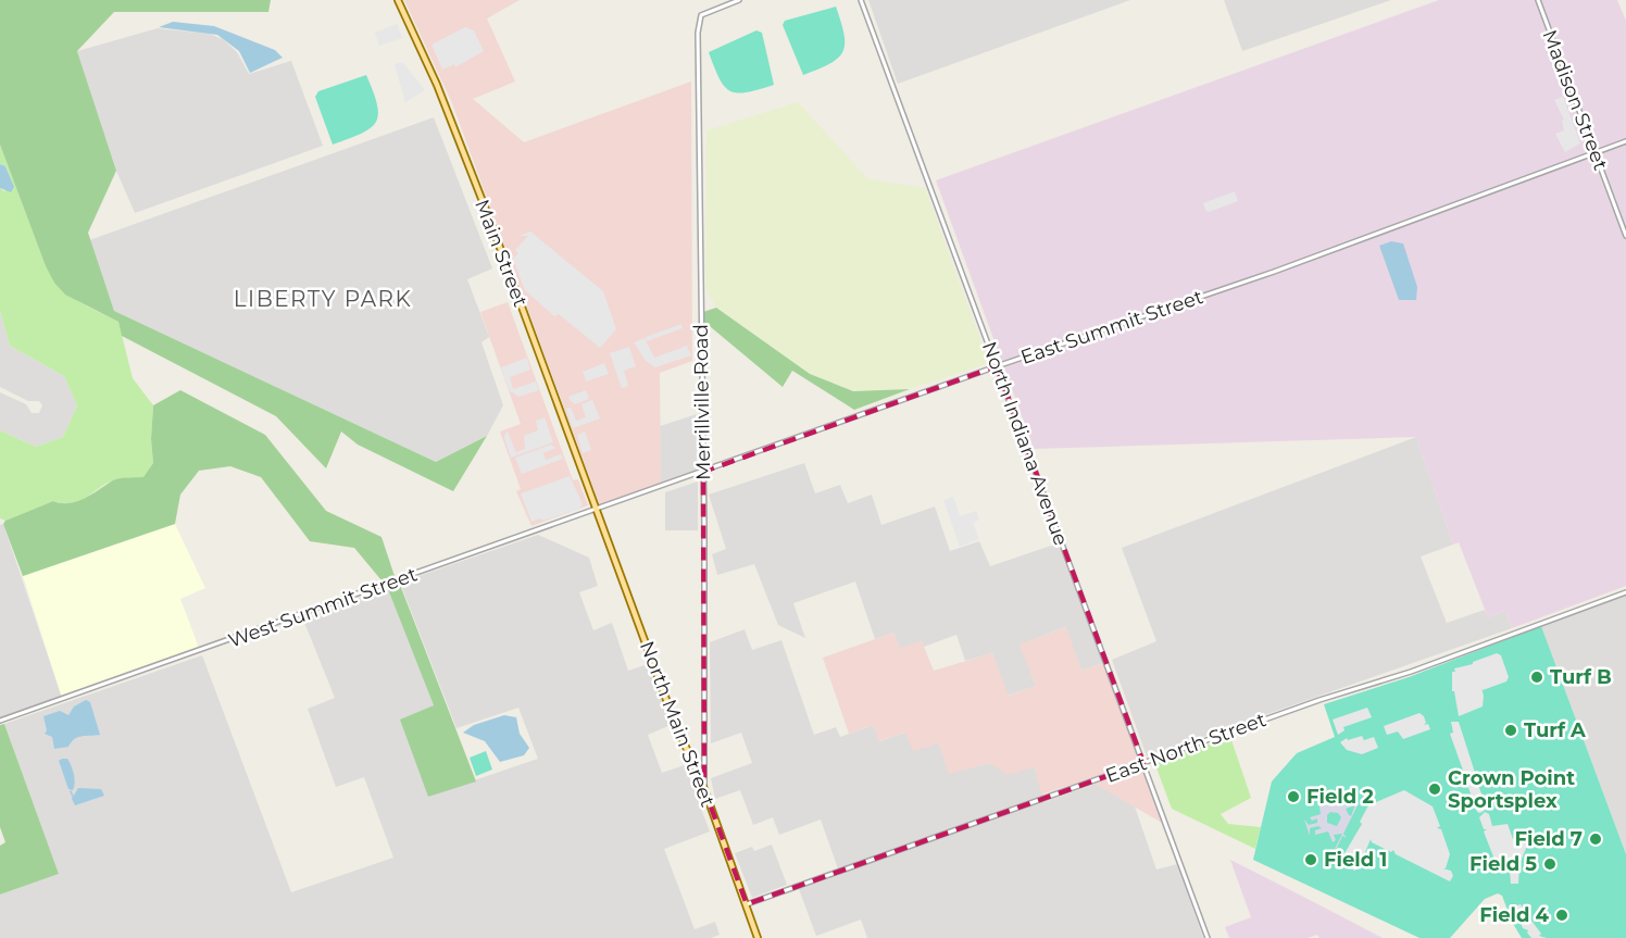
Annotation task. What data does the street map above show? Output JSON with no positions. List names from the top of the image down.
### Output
{
  "streets": {
    "main road": ["Main Street", "North Main Street"],
    "street": [
      "Madison Street",
      "East Summit Street",
      "Merrillville Road",
      "North Indiana Avenue",
      "West Summit Street",
      "East North Street"
    ]
  },
  "crossings": [
    ["Madison Street", "East Summit Street"],
    ["Main Street", "East Summit Street"],
    ["Main Street", "West Summit Street"],
    ["Main Street", "North Main Street"],
    ["East Summit Street", "Merrillville Road"],
    ["East Summit Street", "North Indiana Avenue"],
    ["East Summit Street", "West Summit Street"],
    ["East Summit Street", "North Main Street"],
    ["Merrillville Road", "North Main Street"],
    ["North Indiana Avenue", "East North Street"],
    ["West Summit Street", "North Main Street"],
    ["North Main Street", "East North Street"]
  ],
  "districts": ["LIBERTY PARK"],
  "places": [
    "Turf B",
    "Turf A",
    "Crown Point Sportsplex",
    "Field 2",
    "Field 7",
    "Field 1",
    "Field 5",
    "Field 4"
  ]
}
